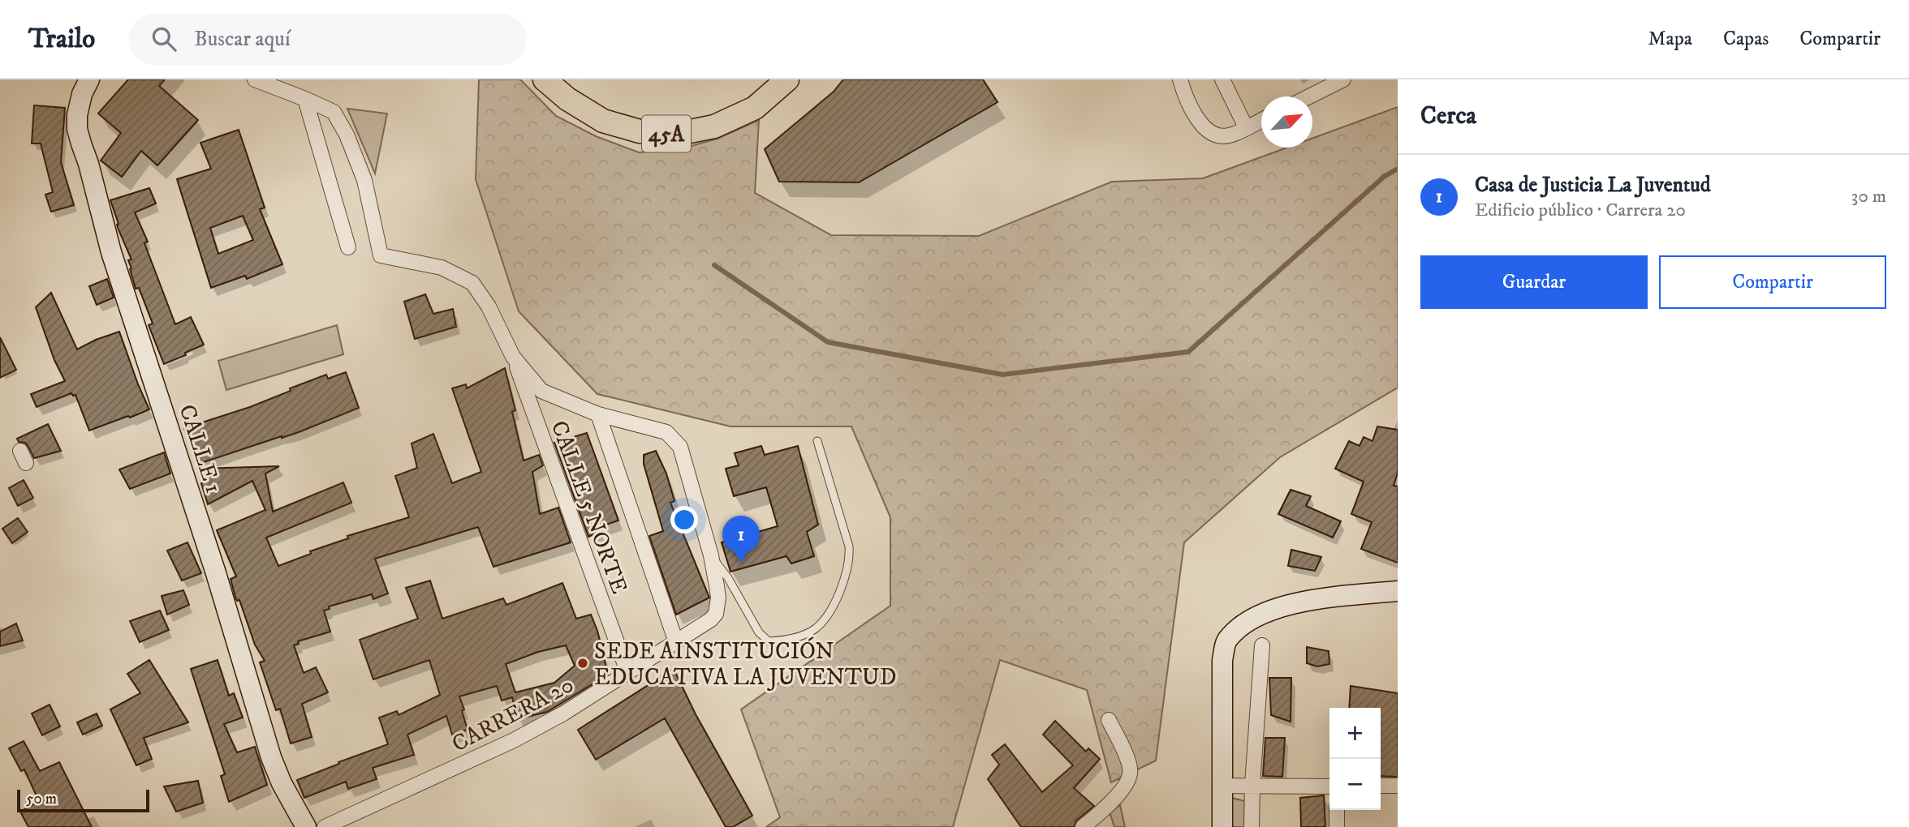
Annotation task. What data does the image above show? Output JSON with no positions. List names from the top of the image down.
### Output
{
  "streets": {
    "main road": ["45A"],
    "street": ["CALLE 1", "CALLE 5 NORTE", "CARRERA 20"]
  },
  "crossings": [
    ["CALLE 5 NORTE", "CARRERA 20"]
  ],
  "places": ["SEDE AINSTITUCIÓN EDUCATIVA LA JUVENTUD"],
  "scale_bar": "50 m",
  "north": "top right",
  "page": {
    "header": "Trailo",
    "search": "Buscar aquí",
    "nav": ["Mapa", "Capas", "Compartir"],
    "heading": "Cerca",
    "list": [
      {
        "mark": "1",
        "name": "Casa de Justicia La Juventud",
        "note": "Edificio público · Carrera 20",
        "value": "30 m"
      }
    ],
    "buttons": ["Guardar", "Compartir"],
    "pins": "1",
    "map_buttons": ["+", "−"],
    "scale": "50 m"
  }
}
